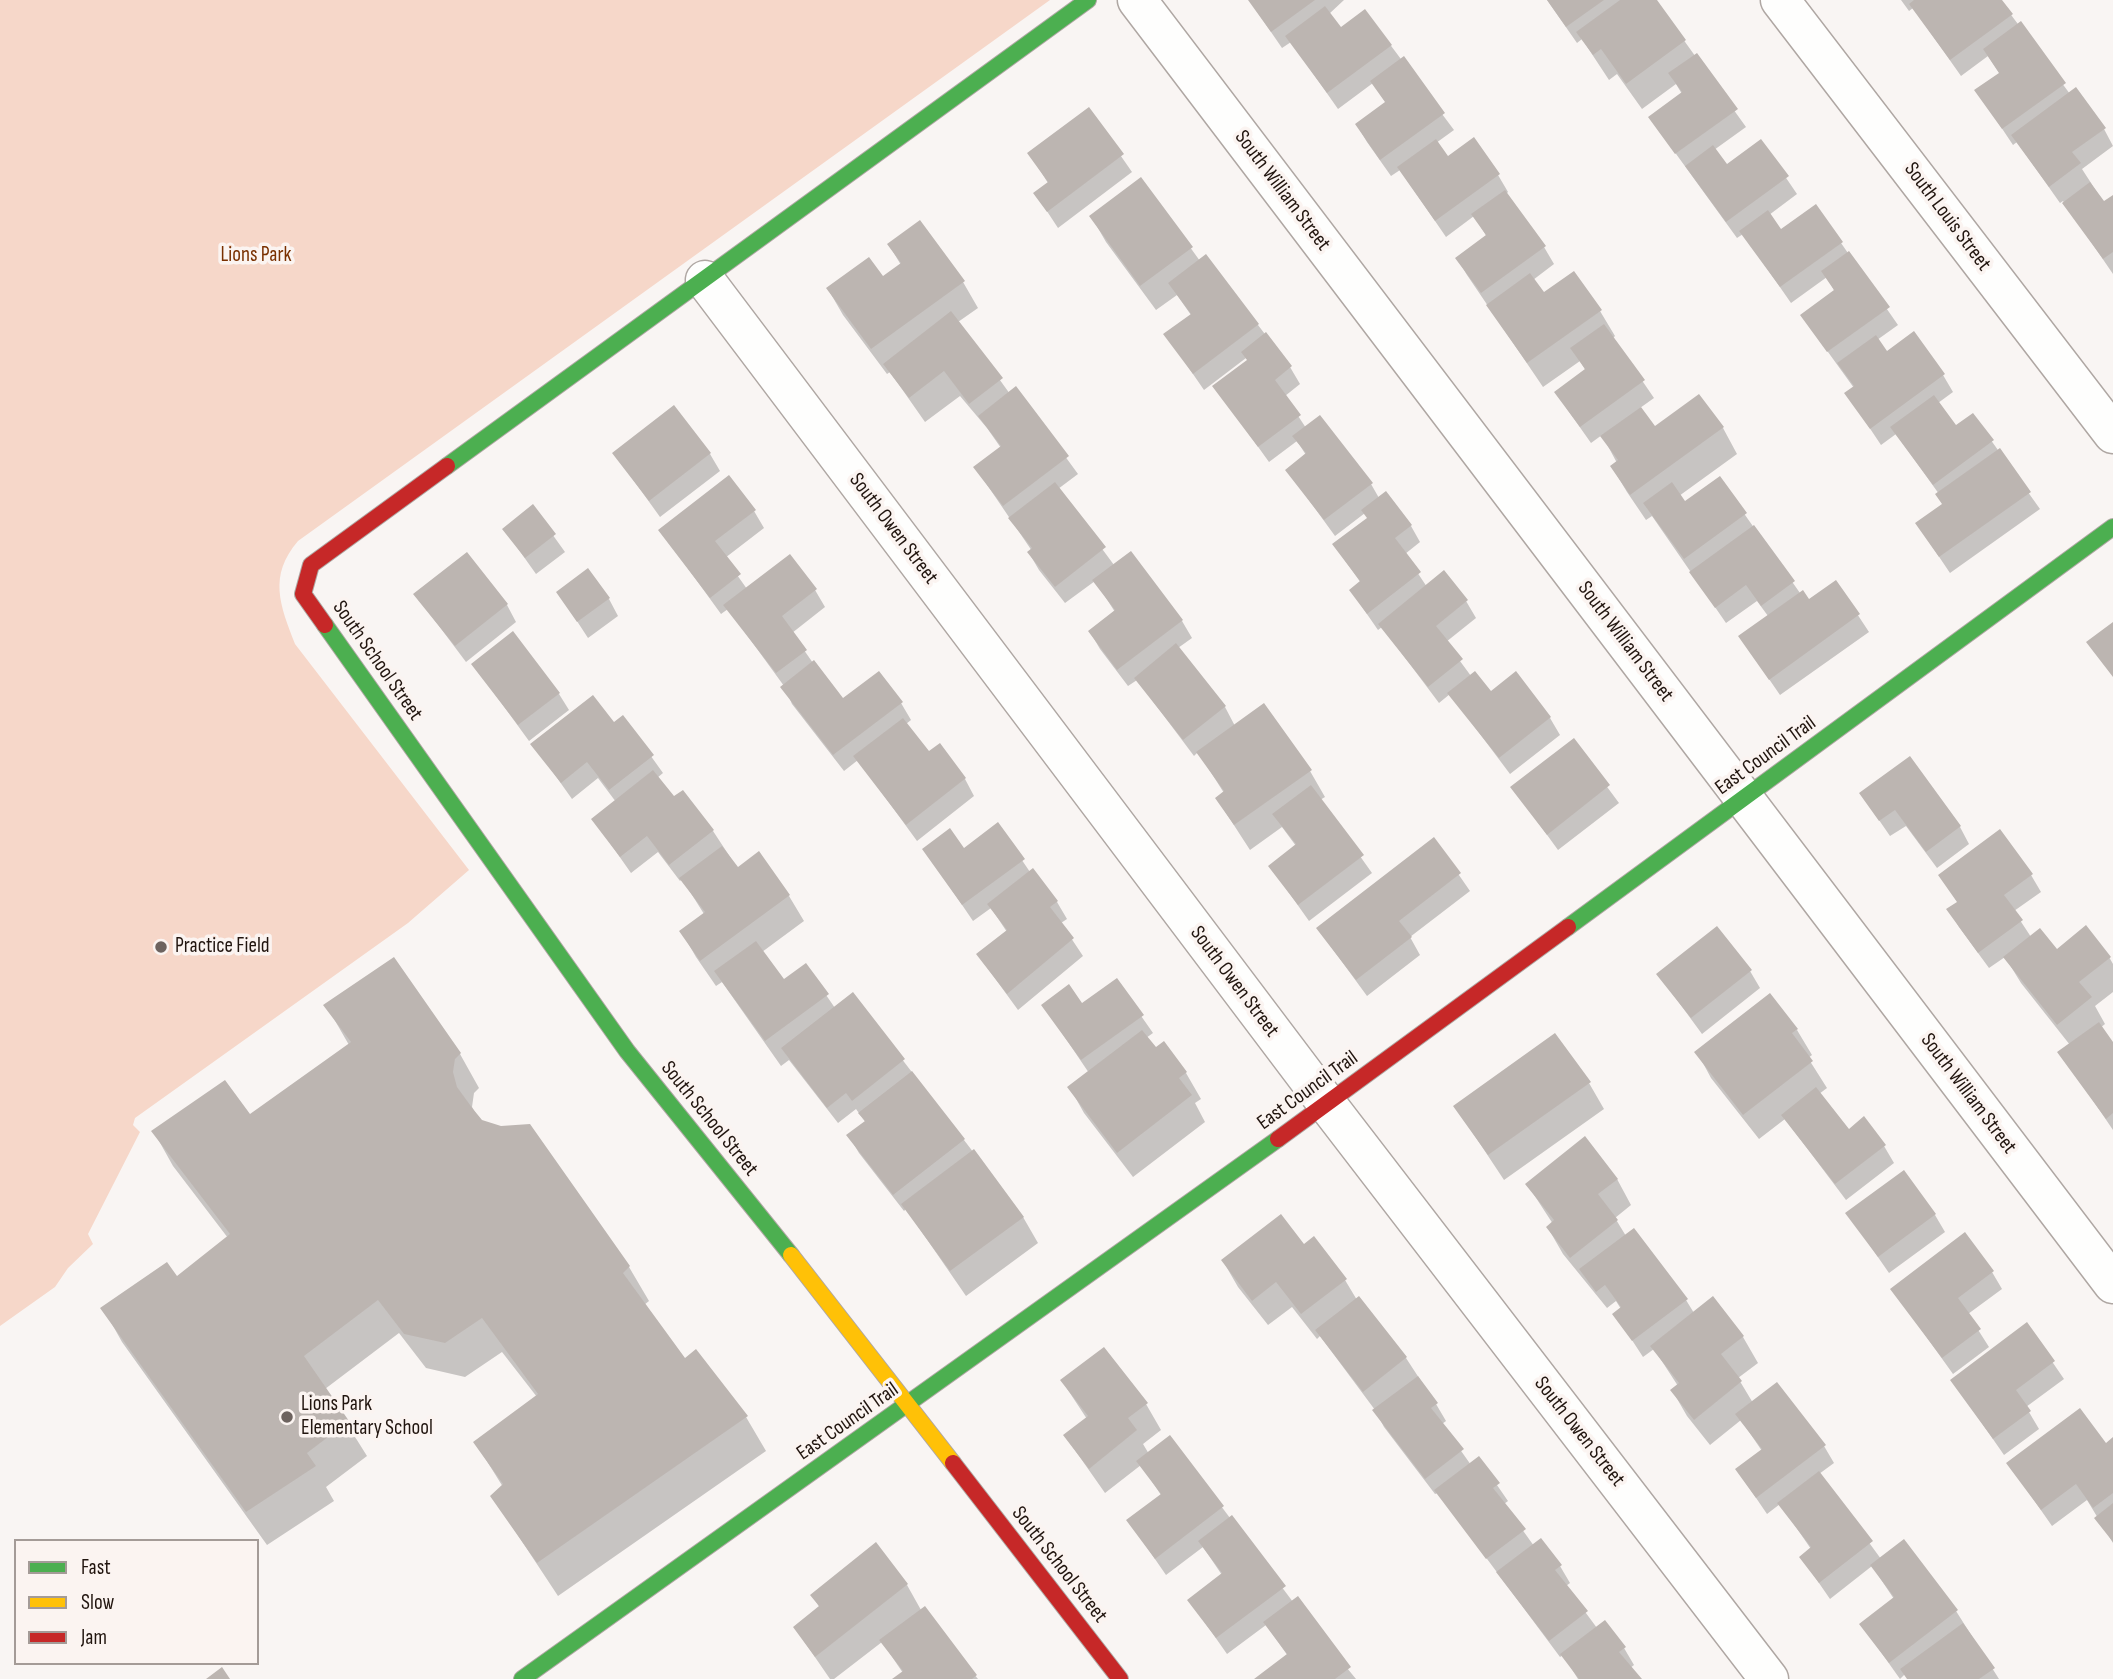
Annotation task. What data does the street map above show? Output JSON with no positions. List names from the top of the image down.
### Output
{
  "streets": {
    "street": [
      "South William Street",
      "South Louis Street",
      "South Owen Street",
      "South School Street",
      "East Council Trail"
    ]
  },
  "crossings": [
    ["South William Street", "East Council Trail"],
    ["South Owen Street", "South School Street"],
    ["South Owen Street", "East Council Trail"],
    ["South School Street", "East Council Trail"]
  ],
  "parks": ["Lions Park"],
  "places": ["Practice Field", "Lions Park Elementary School"],
  "legend": ["Fast", "Slow", "Jam"]
}
